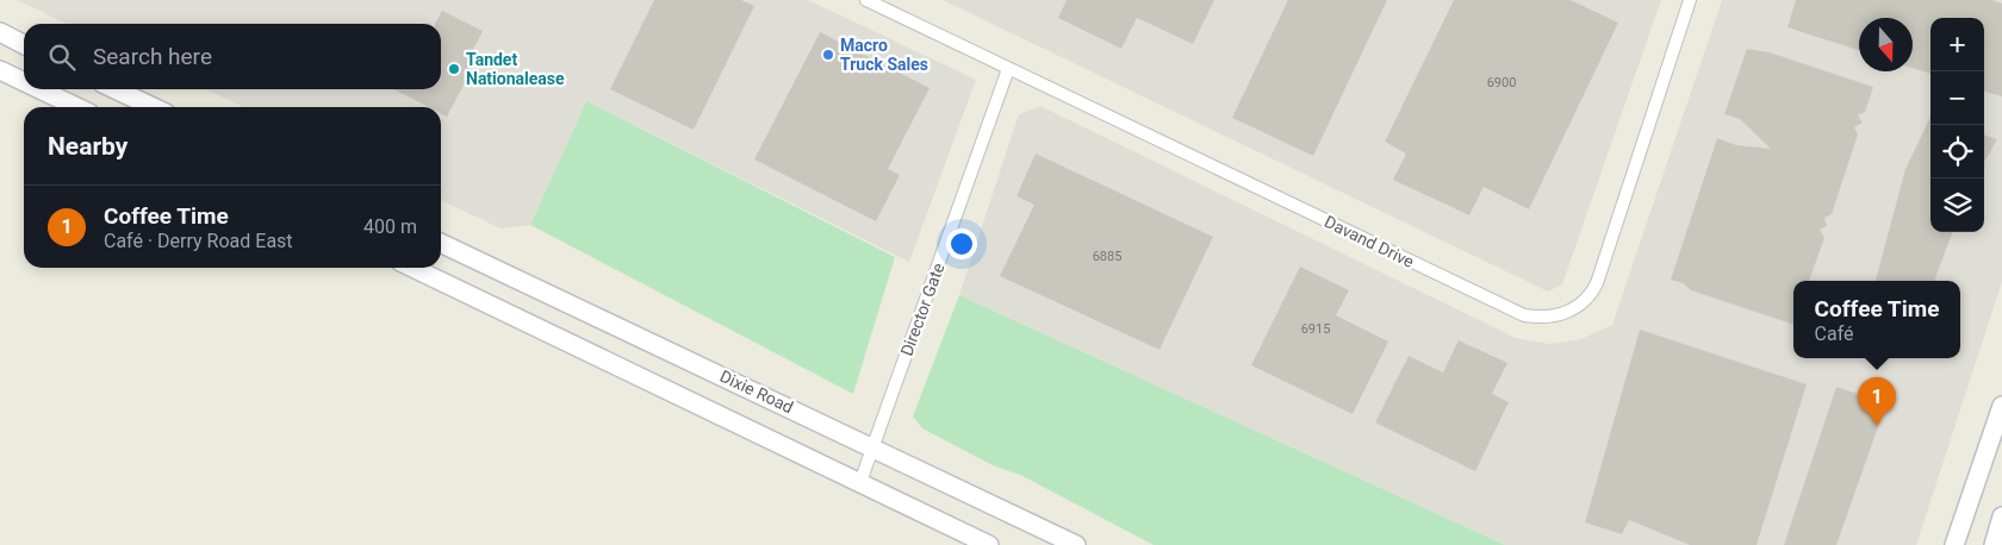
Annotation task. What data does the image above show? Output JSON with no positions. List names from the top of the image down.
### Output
{
  "streets": {
    "main road": ["Dixie Road"],
    "street": ["Davand Drive", "Director Gate"]
  },
  "crossings": [
    ["Davand Drive", "Director Gate"],
    ["Director Gate", "Dixie Road"]
  ],
  "places": ["Macro Truck Sales", "Tandet Nationalease"],
  "house_numbers": ["6900", "6885", "6915"],
  "north": "bottom",
  "page": {
    "map_buttons": ["+", "−"],
    "search": "Search here",
    "heading": "Nearby",
    "list": [
      {
        "mark": "1",
        "name": "Coffee Time",
        "note": "Café · Derry Road East",
        "value": "400 m"
      }
    ],
    "popup": ["Coffee Time", "Café"],
    "pins": "1"
  }
}
